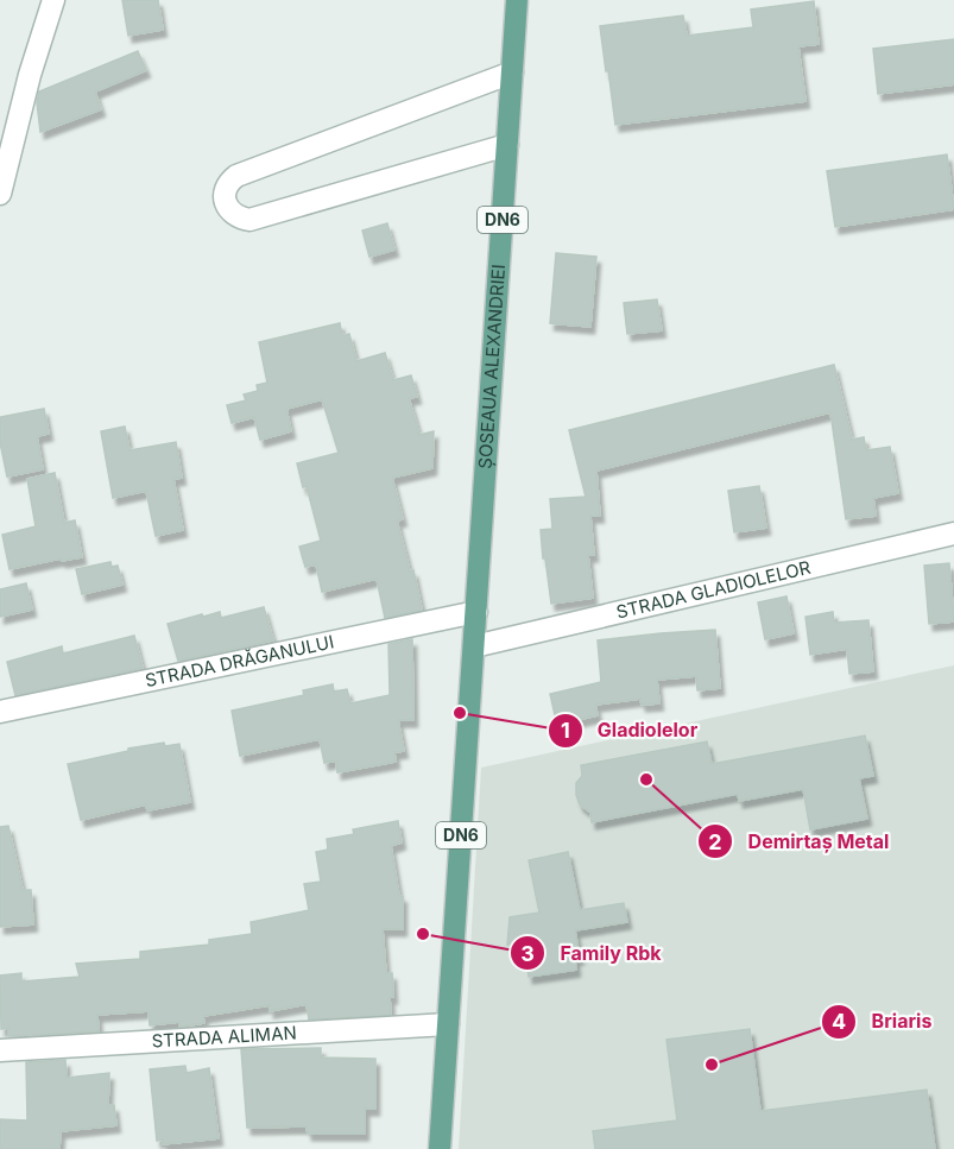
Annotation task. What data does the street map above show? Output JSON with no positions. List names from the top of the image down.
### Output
{
  "streets": {
    "main road": ["DN6", "ȘOSEAUA ALEXANDRIEI"],
    "street": ["STRADA GLADIOLELOR", "STRADA DRĂGANULUI", "STRADA ALIMAN"]
  },
  "crossings": [
    ["DN6", "ȘOSEAUA ALEXANDRIEI"],
    ["DN6", "STRADA GLADIOLELOR"],
    ["DN6", "STRADA ALIMAN"],
    ["ȘOSEAUA ALEXANDRIEI", "STRADA GLADIOLELOR"],
    ["ȘOSEAUA ALEXANDRIEI", "STRADA DRĂGANULUI"]
  ],
  "places": [
    "Gladiolelor",
    "Demirtaș Metal",
    "Family Rbk",
    "Briaris"
  ]
}
